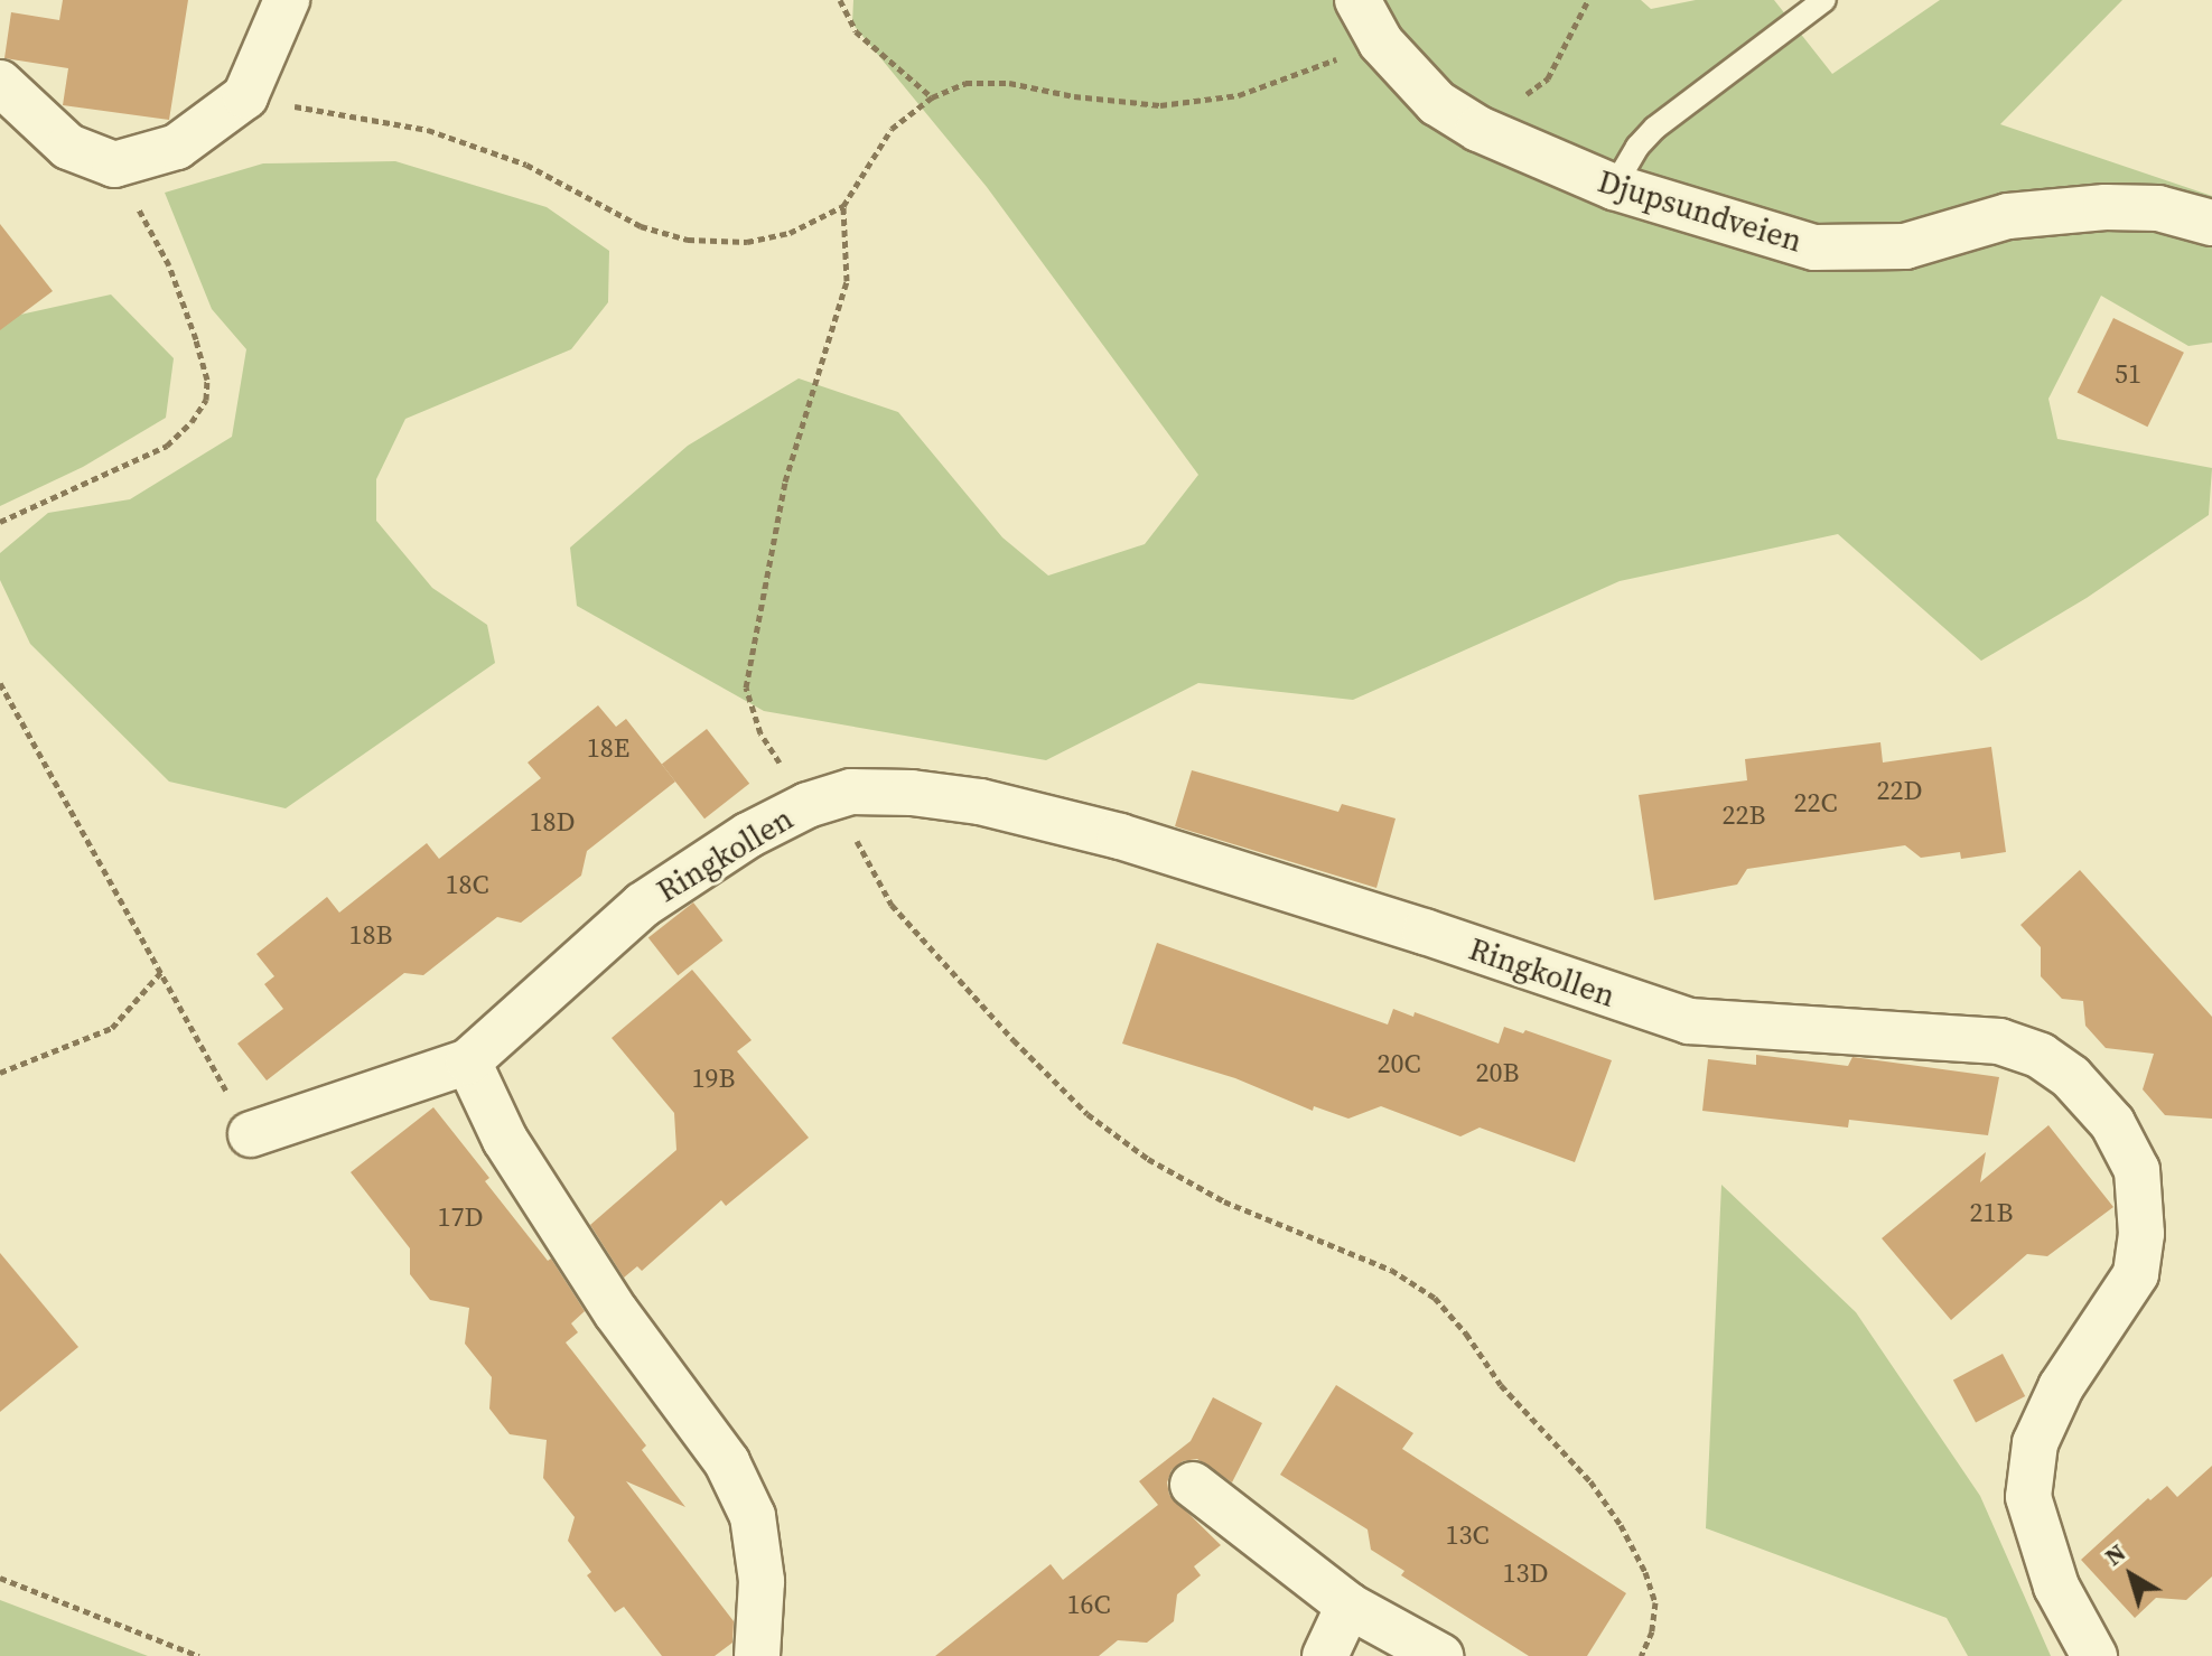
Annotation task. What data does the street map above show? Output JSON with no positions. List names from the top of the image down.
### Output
{
  "streets": {
    "street": ["Djupsundveien", "Ringkollen"]
  },
  "house_numbers": [
    "51",
    "18E",
    "22D",
    "22C",
    "22B",
    "18D",
    "18C",
    "18B",
    "20C",
    "20B",
    "19B",
    "21B",
    "17D",
    "13C",
    "13D",
    "16C"
  ],
  "north": "top left"
}
